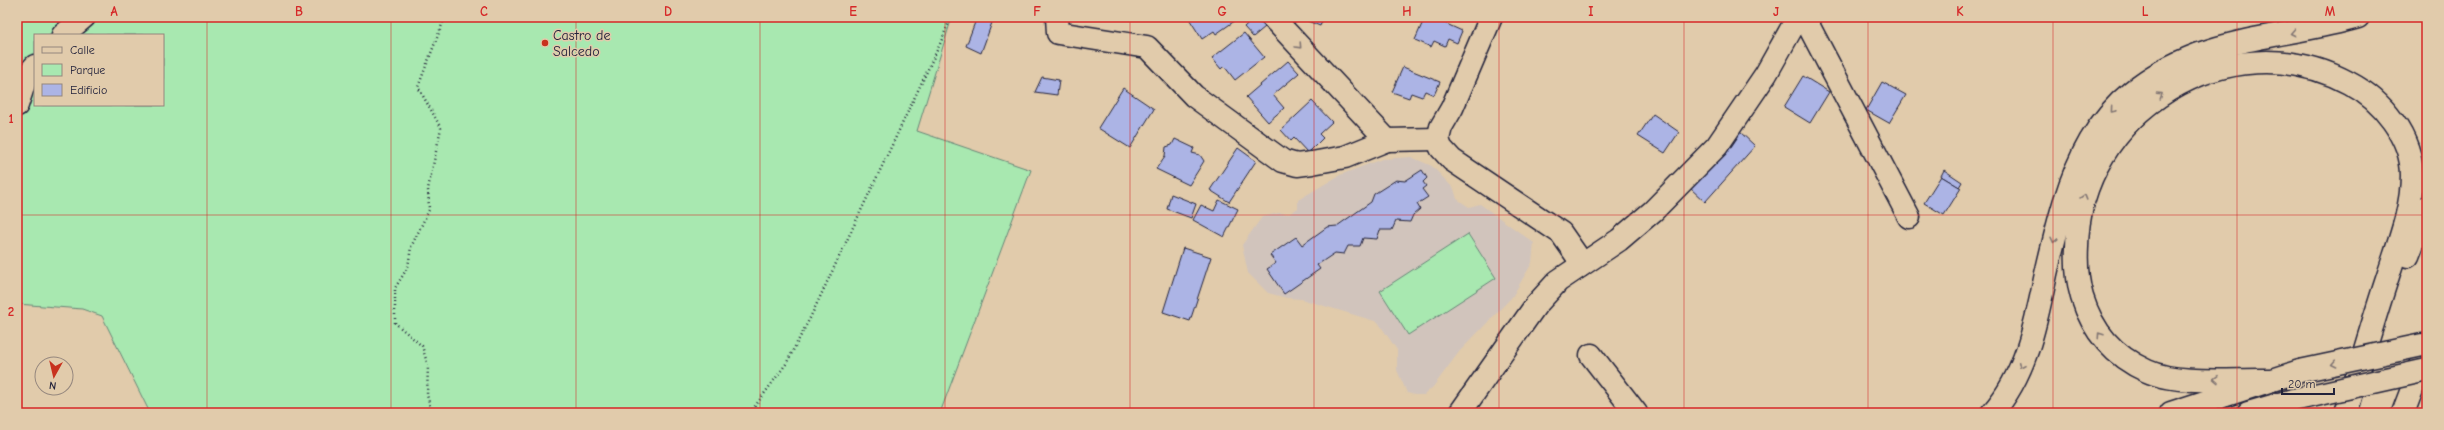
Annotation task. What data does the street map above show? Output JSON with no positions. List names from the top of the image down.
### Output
{
  "places": ["Castro de Salcedo"],
  "legend": ["Calle", "Parque", "Edificio"],
  "scale_bar": "20 m",
  "north": "bottom",
  "grid": {
    "columns": [
      "A",
      "B",
      "C",
      "D",
      "E",
      "F",
      "G",
      "H",
      "I",
      "J",
      "K",
      "L",
      "M"
    ],
    "rows": ["1", "2"]
  }
}
